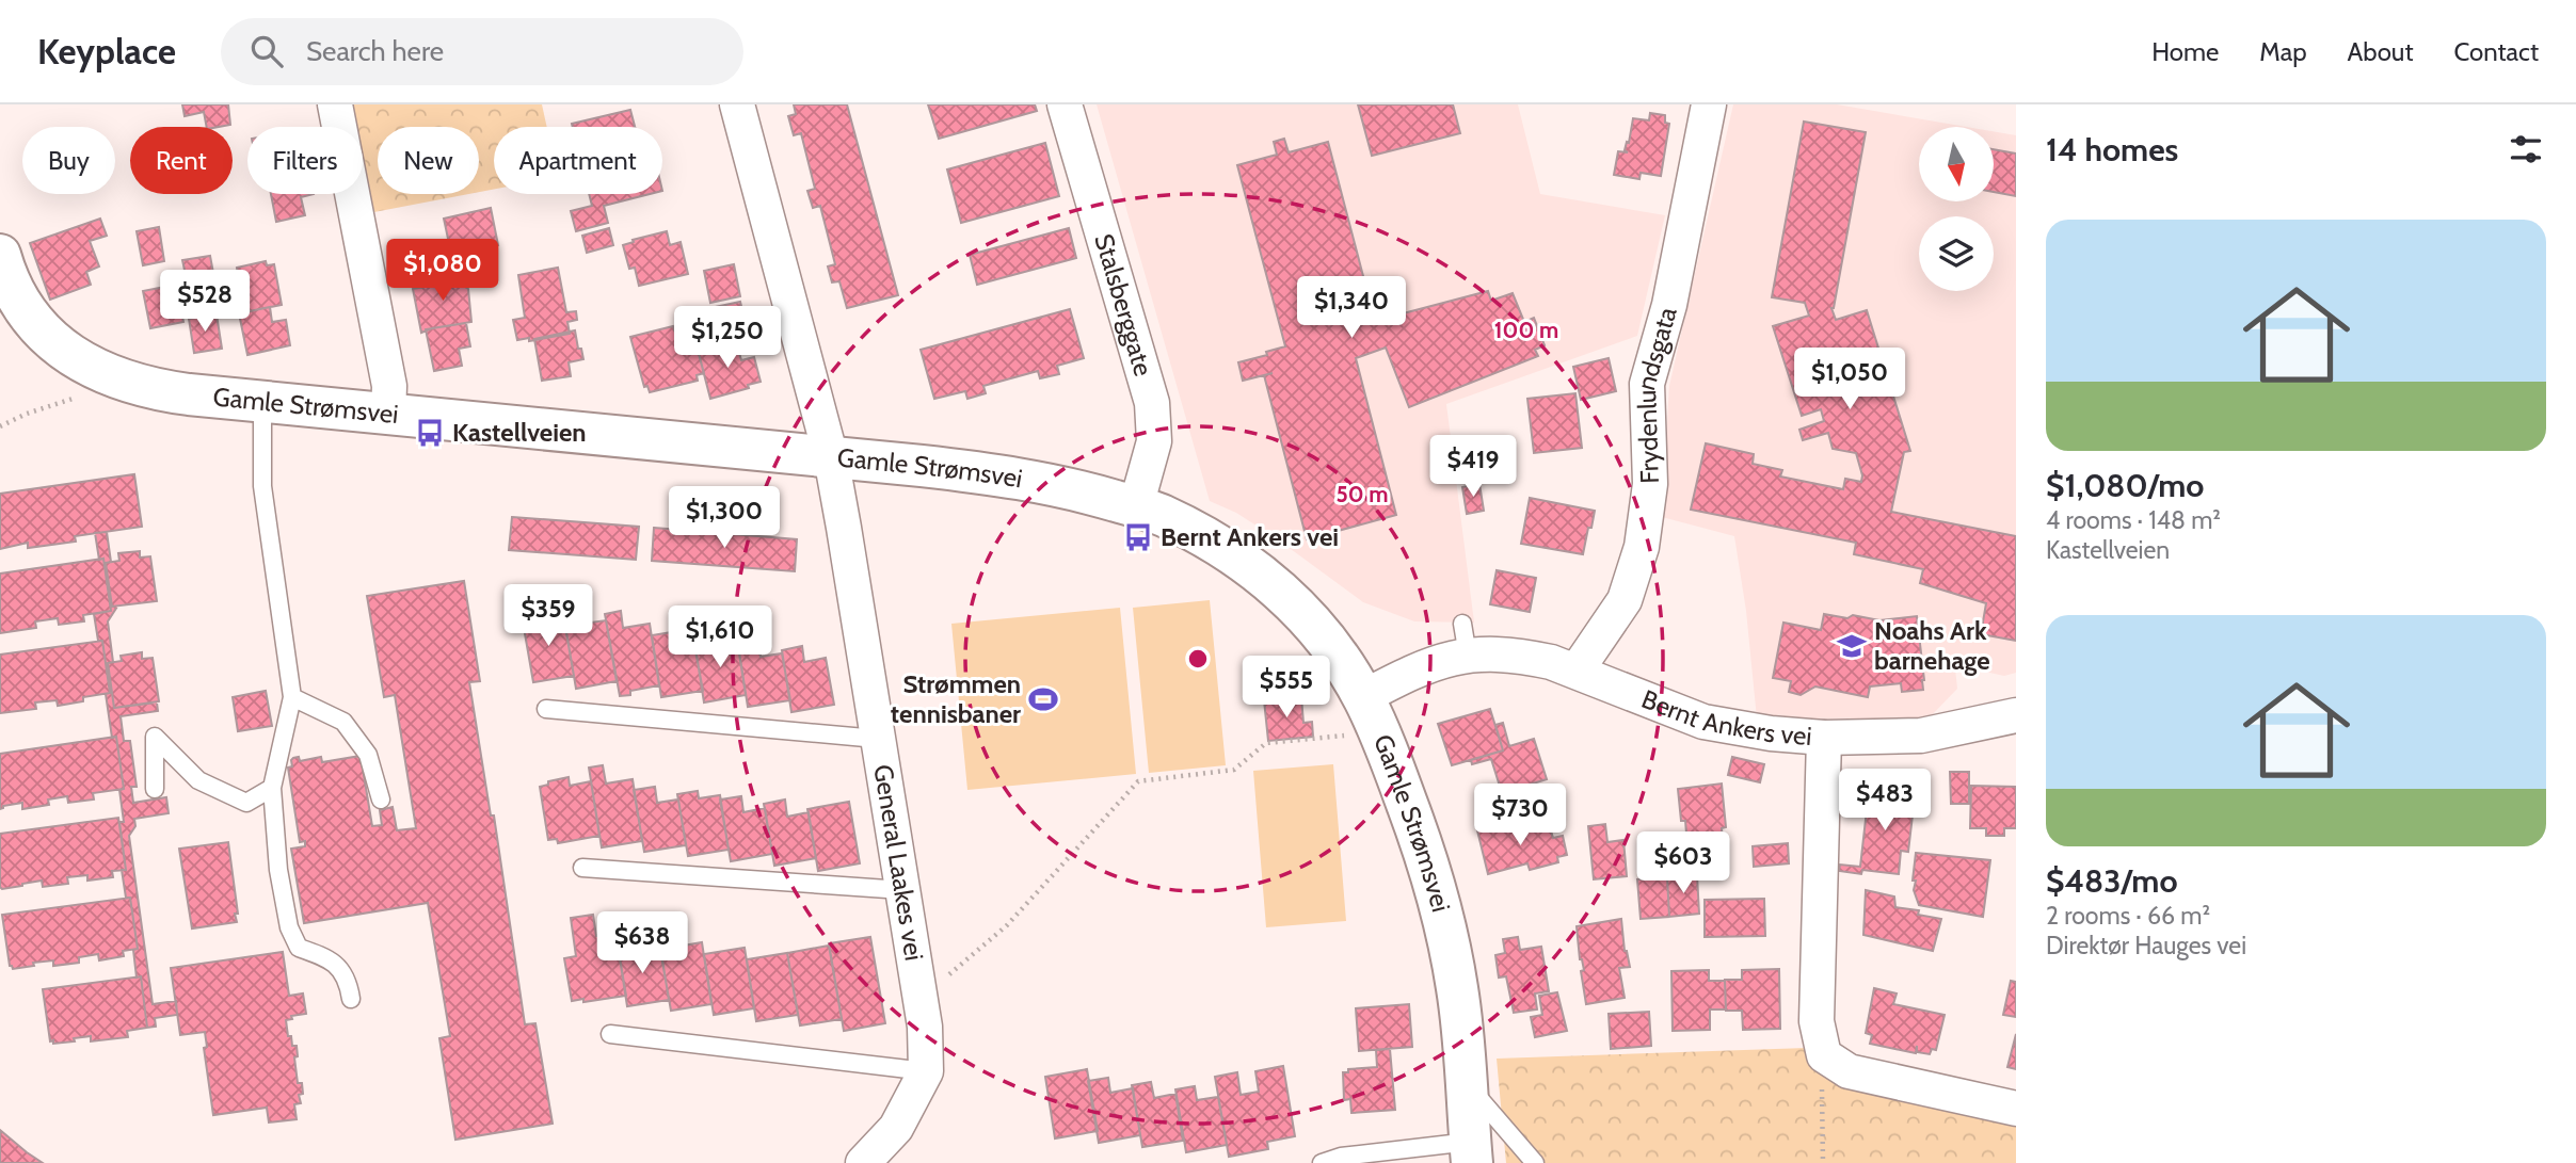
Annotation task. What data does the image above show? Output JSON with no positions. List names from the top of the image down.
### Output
{
  "streets": {
    "street": [
      "Stalsberggate",
      "Frydenlundsgata",
      "Gamle Strømsvei",
      "Bernt Ankers vei",
      "General Laakes vei"
    ]
  },
  "crossings": [
    ["Stalsberggate", "Gamle Strømsvei"],
    ["Frydenlundsgata", "Bernt Ankers vei"],
    ["Gamle Strømsvei", "Bernt Ankers vei"],
    ["Gamle Strømsvei", "General Laakes vei"]
  ],
  "places": {
    "bus stop": ["Kastellveien", "Bernt Ankers vei"],
    "school or university": ["Noahs Ark barnehage"],
    "sports": ["Strømmen tennisbaner"]
  },
  "north": "bottom",
  "page": {
    "header": "Keyplace",
    "search": "Search here",
    "nav": [
      "Home",
      "Map",
      "About",
      "Contact"
    ],
    "heading": "14 homes",
    "chip": [
      "Buy",
      "Rent",
      "Filters",
      "New",
      "Apartment"
    ],
    "list": [
      {
        "name": "$1,080/mo",
        "note": "4 rooms · 148 m² · Kastellveien"
      },
      {
        "name": "$483/mo",
        "note": "2 rooms · 66 m² · Direktør Hauges vei"
      }
    ],
    "price": [
      "$1,080",
      "$528",
      "$1,340",
      "$1,250",
      "$1,050",
      "$419",
      "$1,300",
      "$359",
      "$1,610",
      "$555",
      "$483",
      "$730",
      "$603",
      "$638"
    ]
  },
  "rings": ["100 m", "50 m"]
}
